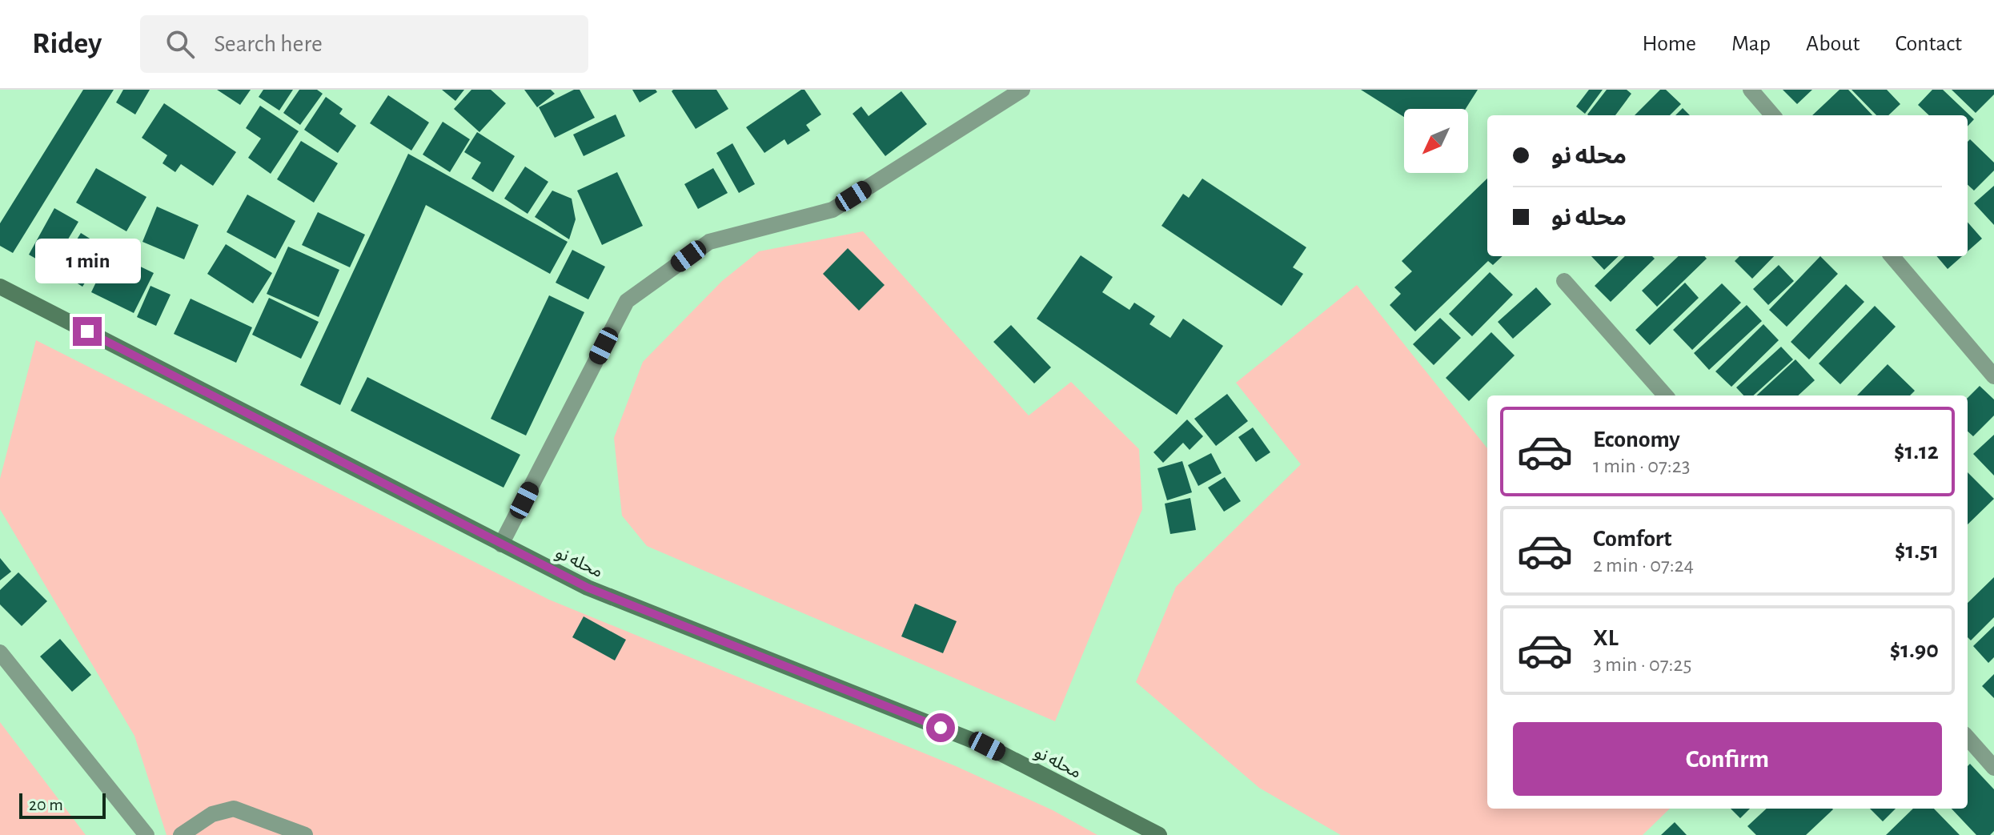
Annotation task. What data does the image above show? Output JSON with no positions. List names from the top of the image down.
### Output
{
  "streets": {
    "street": ["محله نو"]
  },
  "scale_bar": "20 m",
  "north": "bottom left",
  "page": {
    "header": "Ridey",
    "search": "Search here",
    "nav": [
      "Home",
      "Map",
      "About",
      "Contact"
    ],
    "banner": ["محله نو", "محله نو"],
    "bubble": "1 min",
    "list": [
      {
        "name": "Economy",
        "note": "1 min · 07:23",
        "value": "$1.12"
      },
      {
        "name": "Comfort",
        "note": "2 min · 07:24",
        "value": "$1.51"
      },
      {
        "name": "XL",
        "note": "3 min · 07:25",
        "value": "$1.90"
      }
    ],
    "buttons": "Confirm",
    "scale": "20 m"
  }
}
